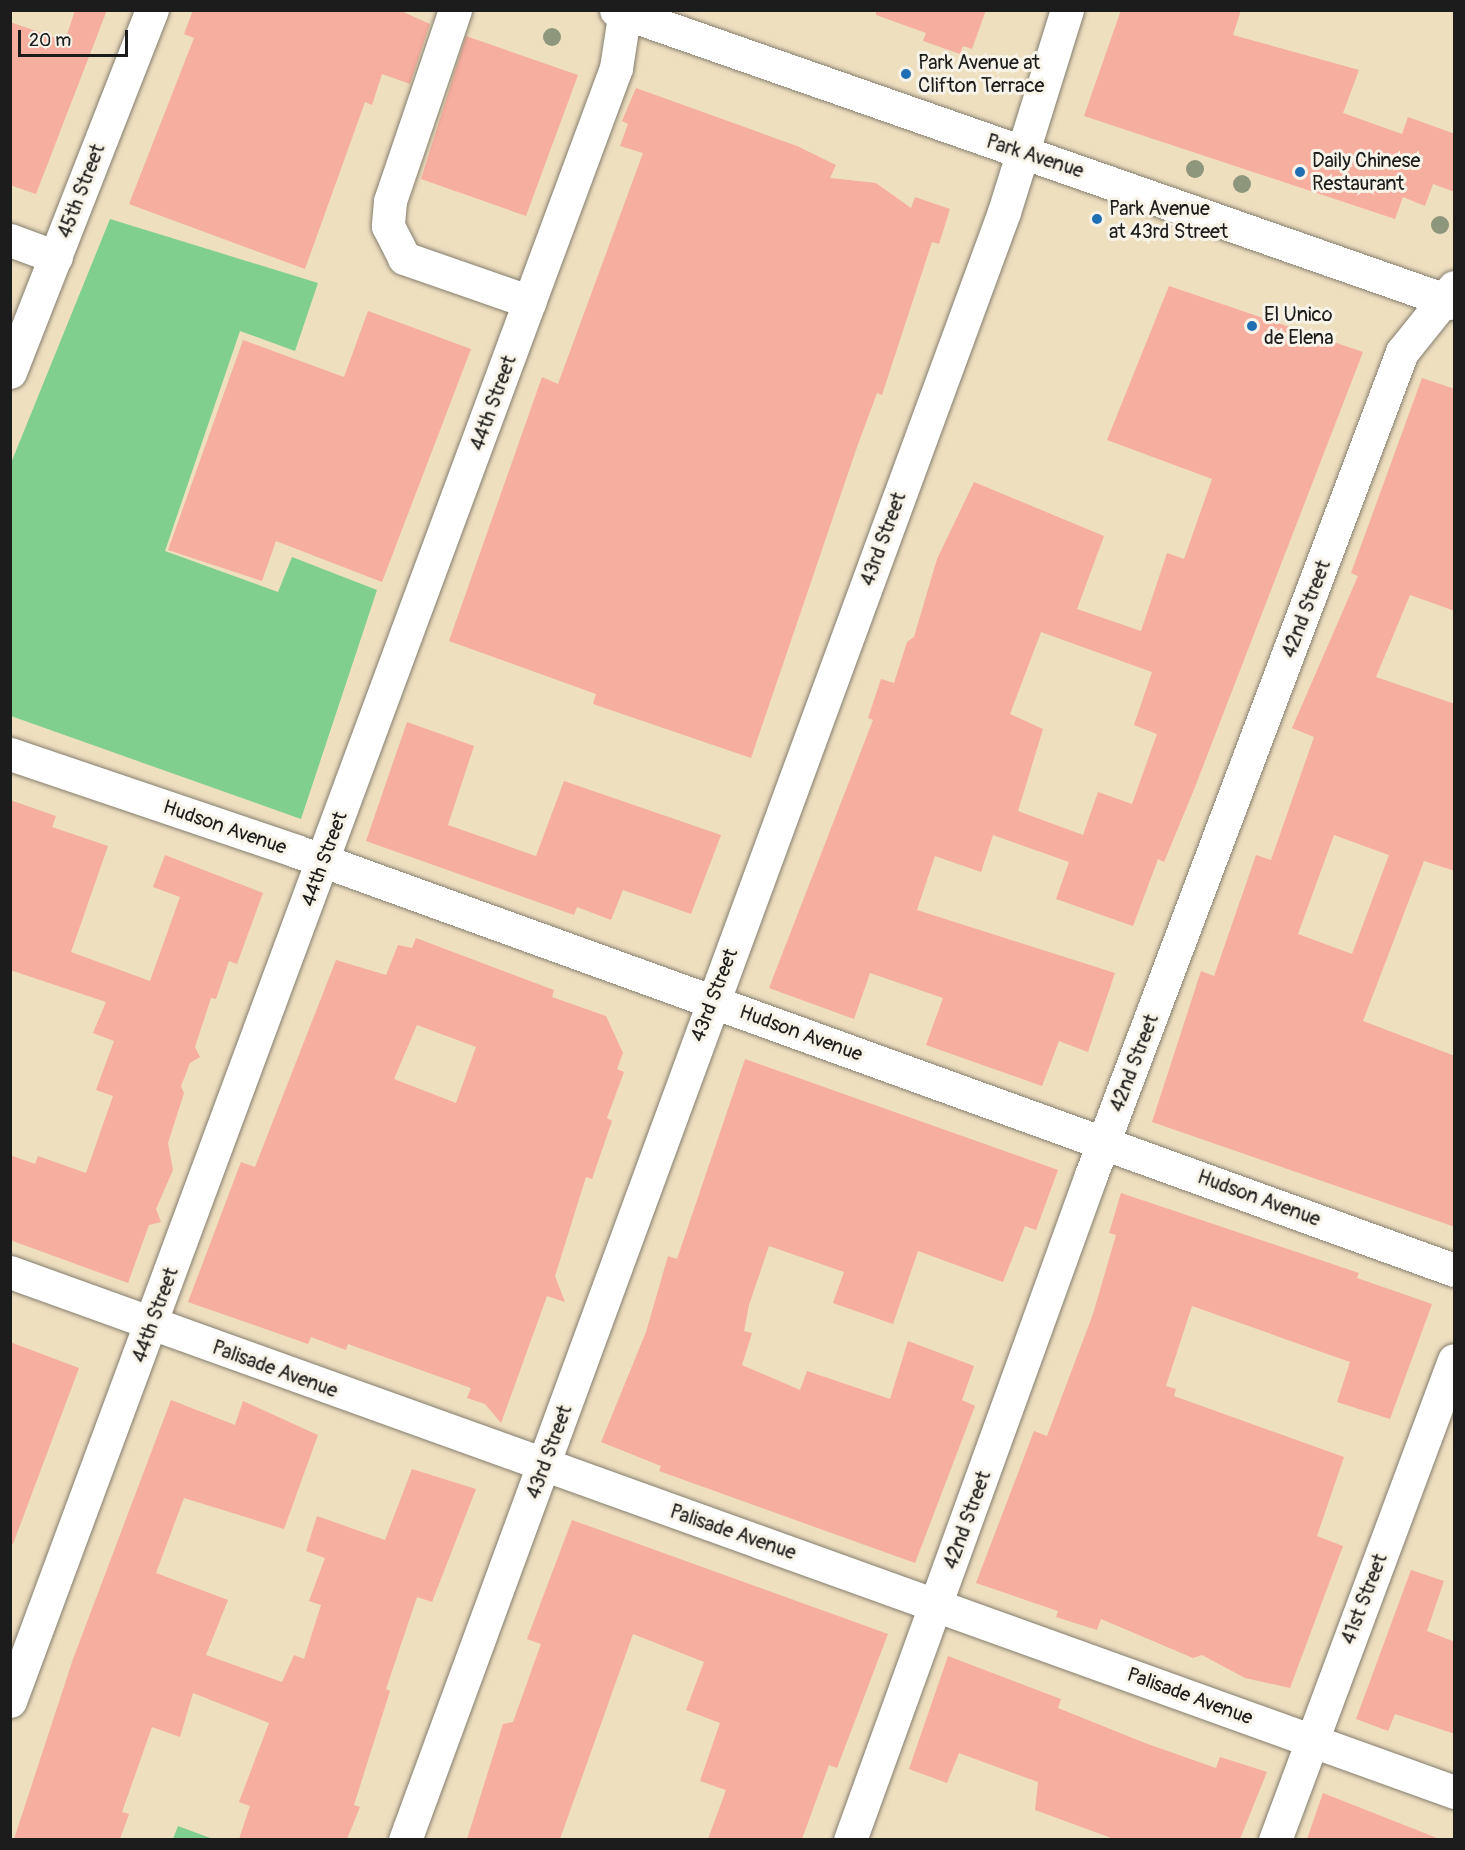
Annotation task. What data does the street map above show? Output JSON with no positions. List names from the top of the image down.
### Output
{
  "streets": {
    "street": [
      "Park Avenue",
      "45th Street",
      "44th Street",
      "43rd Street",
      "42nd Street",
      "Hudson Avenue",
      "Palisade Avenue",
      "41st Street"
    ]
  },
  "crossings": [
    ["Park Avenue", "44th Street"],
    ["Park Avenue", "43rd Street"],
    ["Park Avenue", "42nd Street"],
    ["44th Street", "Hudson Avenue"],
    ["44th Street", "Palisade Avenue"],
    ["43rd Street", "Hudson Avenue"],
    ["43rd Street", "Palisade Avenue"],
    ["42nd Street", "Hudson Avenue"],
    ["42nd Street", "Palisade Avenue"],
    ["Palisade Avenue", "41st Street"]
  ],
  "places": [
    "Park Avenue at Clifton Terrace",
    "Daily Chinese Restaurant",
    "Park Avenue at 43rd Street",
    "El Unico de Elena"
  ],
  "scale_bar": "20 m"
}
